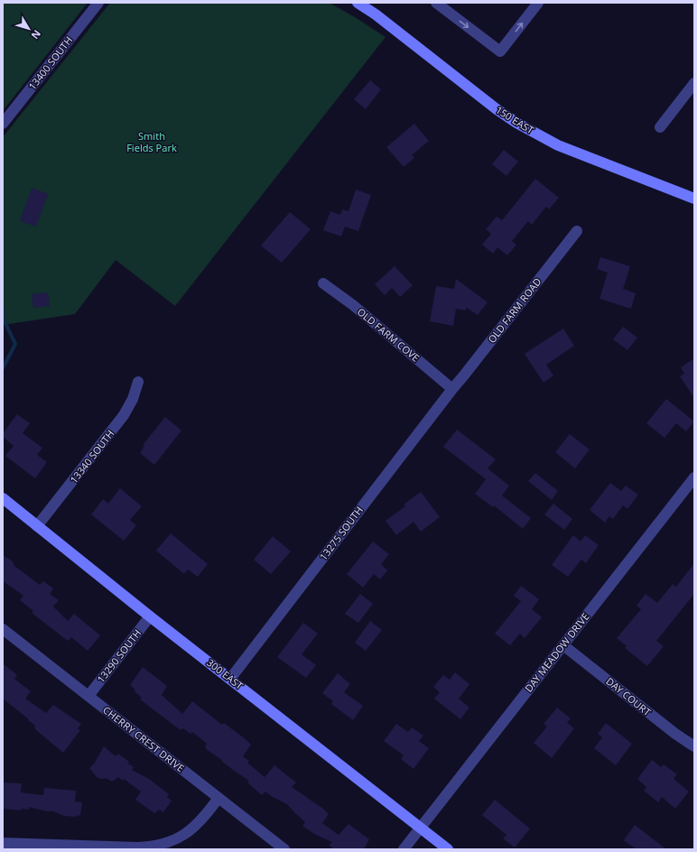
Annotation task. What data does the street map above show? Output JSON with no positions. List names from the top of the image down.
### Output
{
  "streets": {
    "main road": ["150 EAST", "300 EAST"],
    "street": [
      "13400 SOUTH",
      "OLD FARM ROAD",
      "OLD FARM COVE",
      "13340 SOUTH",
      "13275 SOUTH",
      "DAY MEADOW DRIVE",
      "13290 SOUTH",
      "DAY COURT",
      "CHERRY CREST DRIVE"
    ]
  },
  "crossings": [
    ["OLD FARM ROAD", "OLD FARM COVE"],
    ["OLD FARM ROAD", "13275 SOUTH"],
    ["OLD FARM COVE", "13275 SOUTH"],
    ["13340 SOUTH", "300 EAST"],
    ["13275 SOUTH", "300 EAST"],
    ["DAY MEADOW DRIVE", "300 EAST"],
    ["DAY MEADOW DRIVE", "DAY COURT"],
    ["13290 SOUTH", "300 EAST"],
    ["13290 SOUTH", "CHERRY CREST DRIVE"]
  ],
  "parks": ["Smith Fields Park"],
  "north": "bottom right"
}
